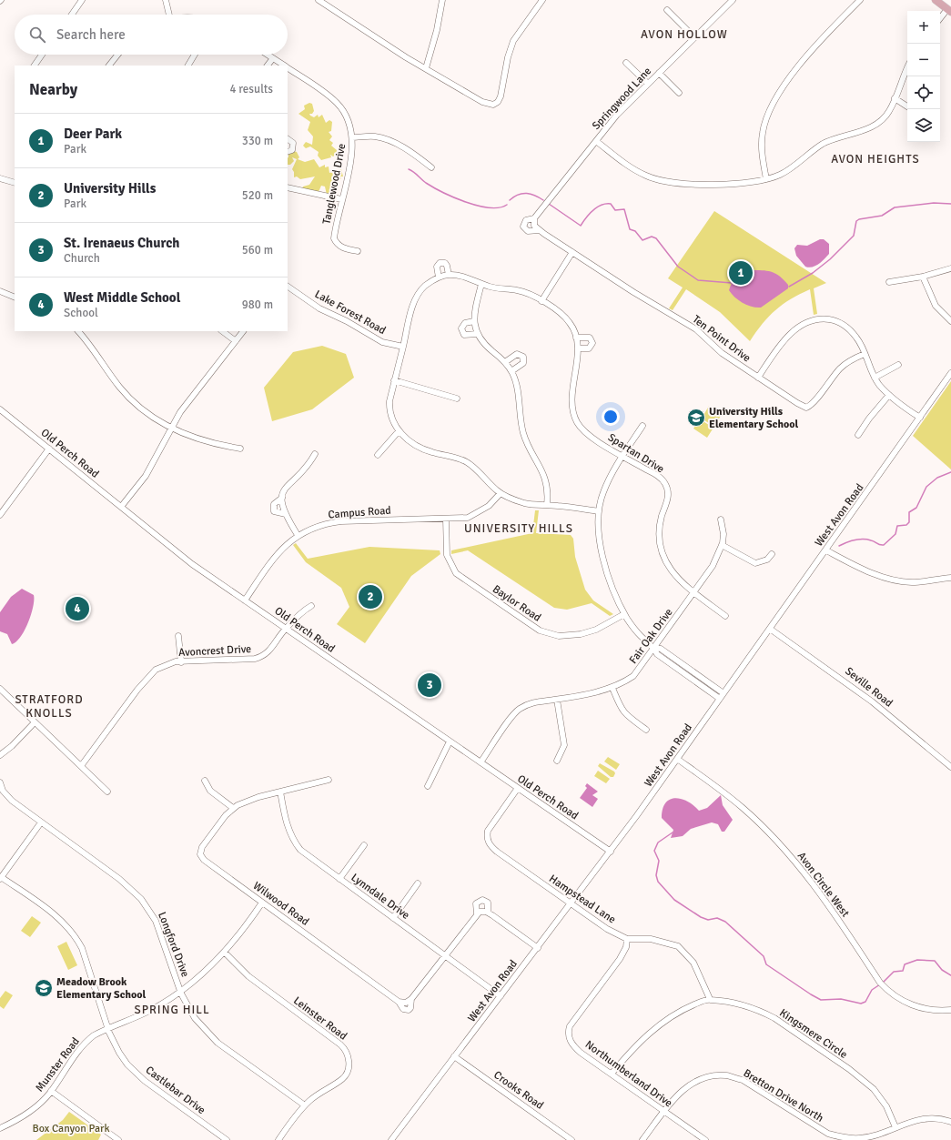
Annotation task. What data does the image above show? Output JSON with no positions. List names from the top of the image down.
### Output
{
  "streets": {
    "street": [
      "Springwood Lane",
      "Tanglewood Drive",
      "Lake Forest Road",
      "Ten Point Drive",
      "Old Perch Road",
      "Spartan Drive",
      "Campus Road",
      "West Avon Road",
      "Baylor Road",
      "Fair Oak Drive",
      "Avoncrest Drive",
      "Seville Road",
      "Avon Circle West",
      "Lynndale Drive",
      "Hampstead Lane",
      "Wilwood Road",
      "Longford Drive",
      "Leinster Road",
      "Kingsmere Circle",
      "Munster Road",
      "Northumberland Drive",
      "Castlebar Drive",
      "Crooks Road",
      "Bretton Drive North"
    ]
  },
  "crossings": [
    ["Springwood Lane", "Ten Point Drive"],
    ["Lake Forest Road", "Spartan Drive"],
    ["Old Perch Road", "Campus Road"],
    ["Old Perch Road", "West Avon Road"],
    ["Old Perch Road", "Fair Oak Drive"],
    ["Old Perch Road", "Avoncrest Drive"],
    ["Old Perch Road", "Hampstead Lane"],
    ["Spartan Drive", "Fair Oak Drive"],
    ["Campus Road", "Baylor Road"],
    ["West Avon Road", "Seville Road"],
    ["West Avon Road", "Avon Circle West"],
    ["West Avon Road", "Lynndale Drive"],
    ["West Avon Road", "Hampstead Lane"],
    ["West Avon Road", "Wilwood Road"],
    ["West Avon Road", "Crooks Road"],
    ["Lynndale Drive", "Wilwood Road"],
    ["Hampstead Lane", "Kingsmere Circle"],
    ["Hampstead Lane", "Northumberland Drive"],
    ["Wilwood Road", "Munster Road"],
    ["Longford Drive", "Leinster Road"],
    ["Longford Drive", "Munster Road"],
    ["Leinster Road", "Munster Road"],
    ["Kingsmere Circle", "Bretton Drive North"],
    ["Munster Road", "Castlebar Drive"],
    ["Northumberland Drive", "Bretton Drive North"]
  ],
  "districts": [
    "AVON HOLLOW",
    "AVON HEIGHTS",
    "UNIVERSITY HILLS",
    "STRATFORD KNOLLS",
    "SPRING HILL"
  ],
  "parks": ["Box Canyon Park"],
  "places": {
    "school or university": ["University Hills Elementary School", "Meadow Brook Elementary School"]
  },
  "page": {
    "map_buttons": ["+", "−"],
    "search": "Search here",
    "heading": ["Nearby", "4 results"],
    "list": [
      {
        "mark": "1",
        "name": "Deer Park",
        "note": "Park",
        "value": "330 m"
      },
      {
        "mark": "2",
        "name": "University Hills",
        "note": "Park",
        "value": "520 m"
      },
      {
        "mark": "3",
        "name": "St. Irenaeus Church",
        "note": "Church",
        "value": "560 m"
      },
      {
        "mark": "4",
        "name": "West Middle School",
        "note": "School",
        "value": "980 m"
      }
    ],
    "pins": [
      "1",
      "2",
      "4",
      "3"
    ]
  }
}
